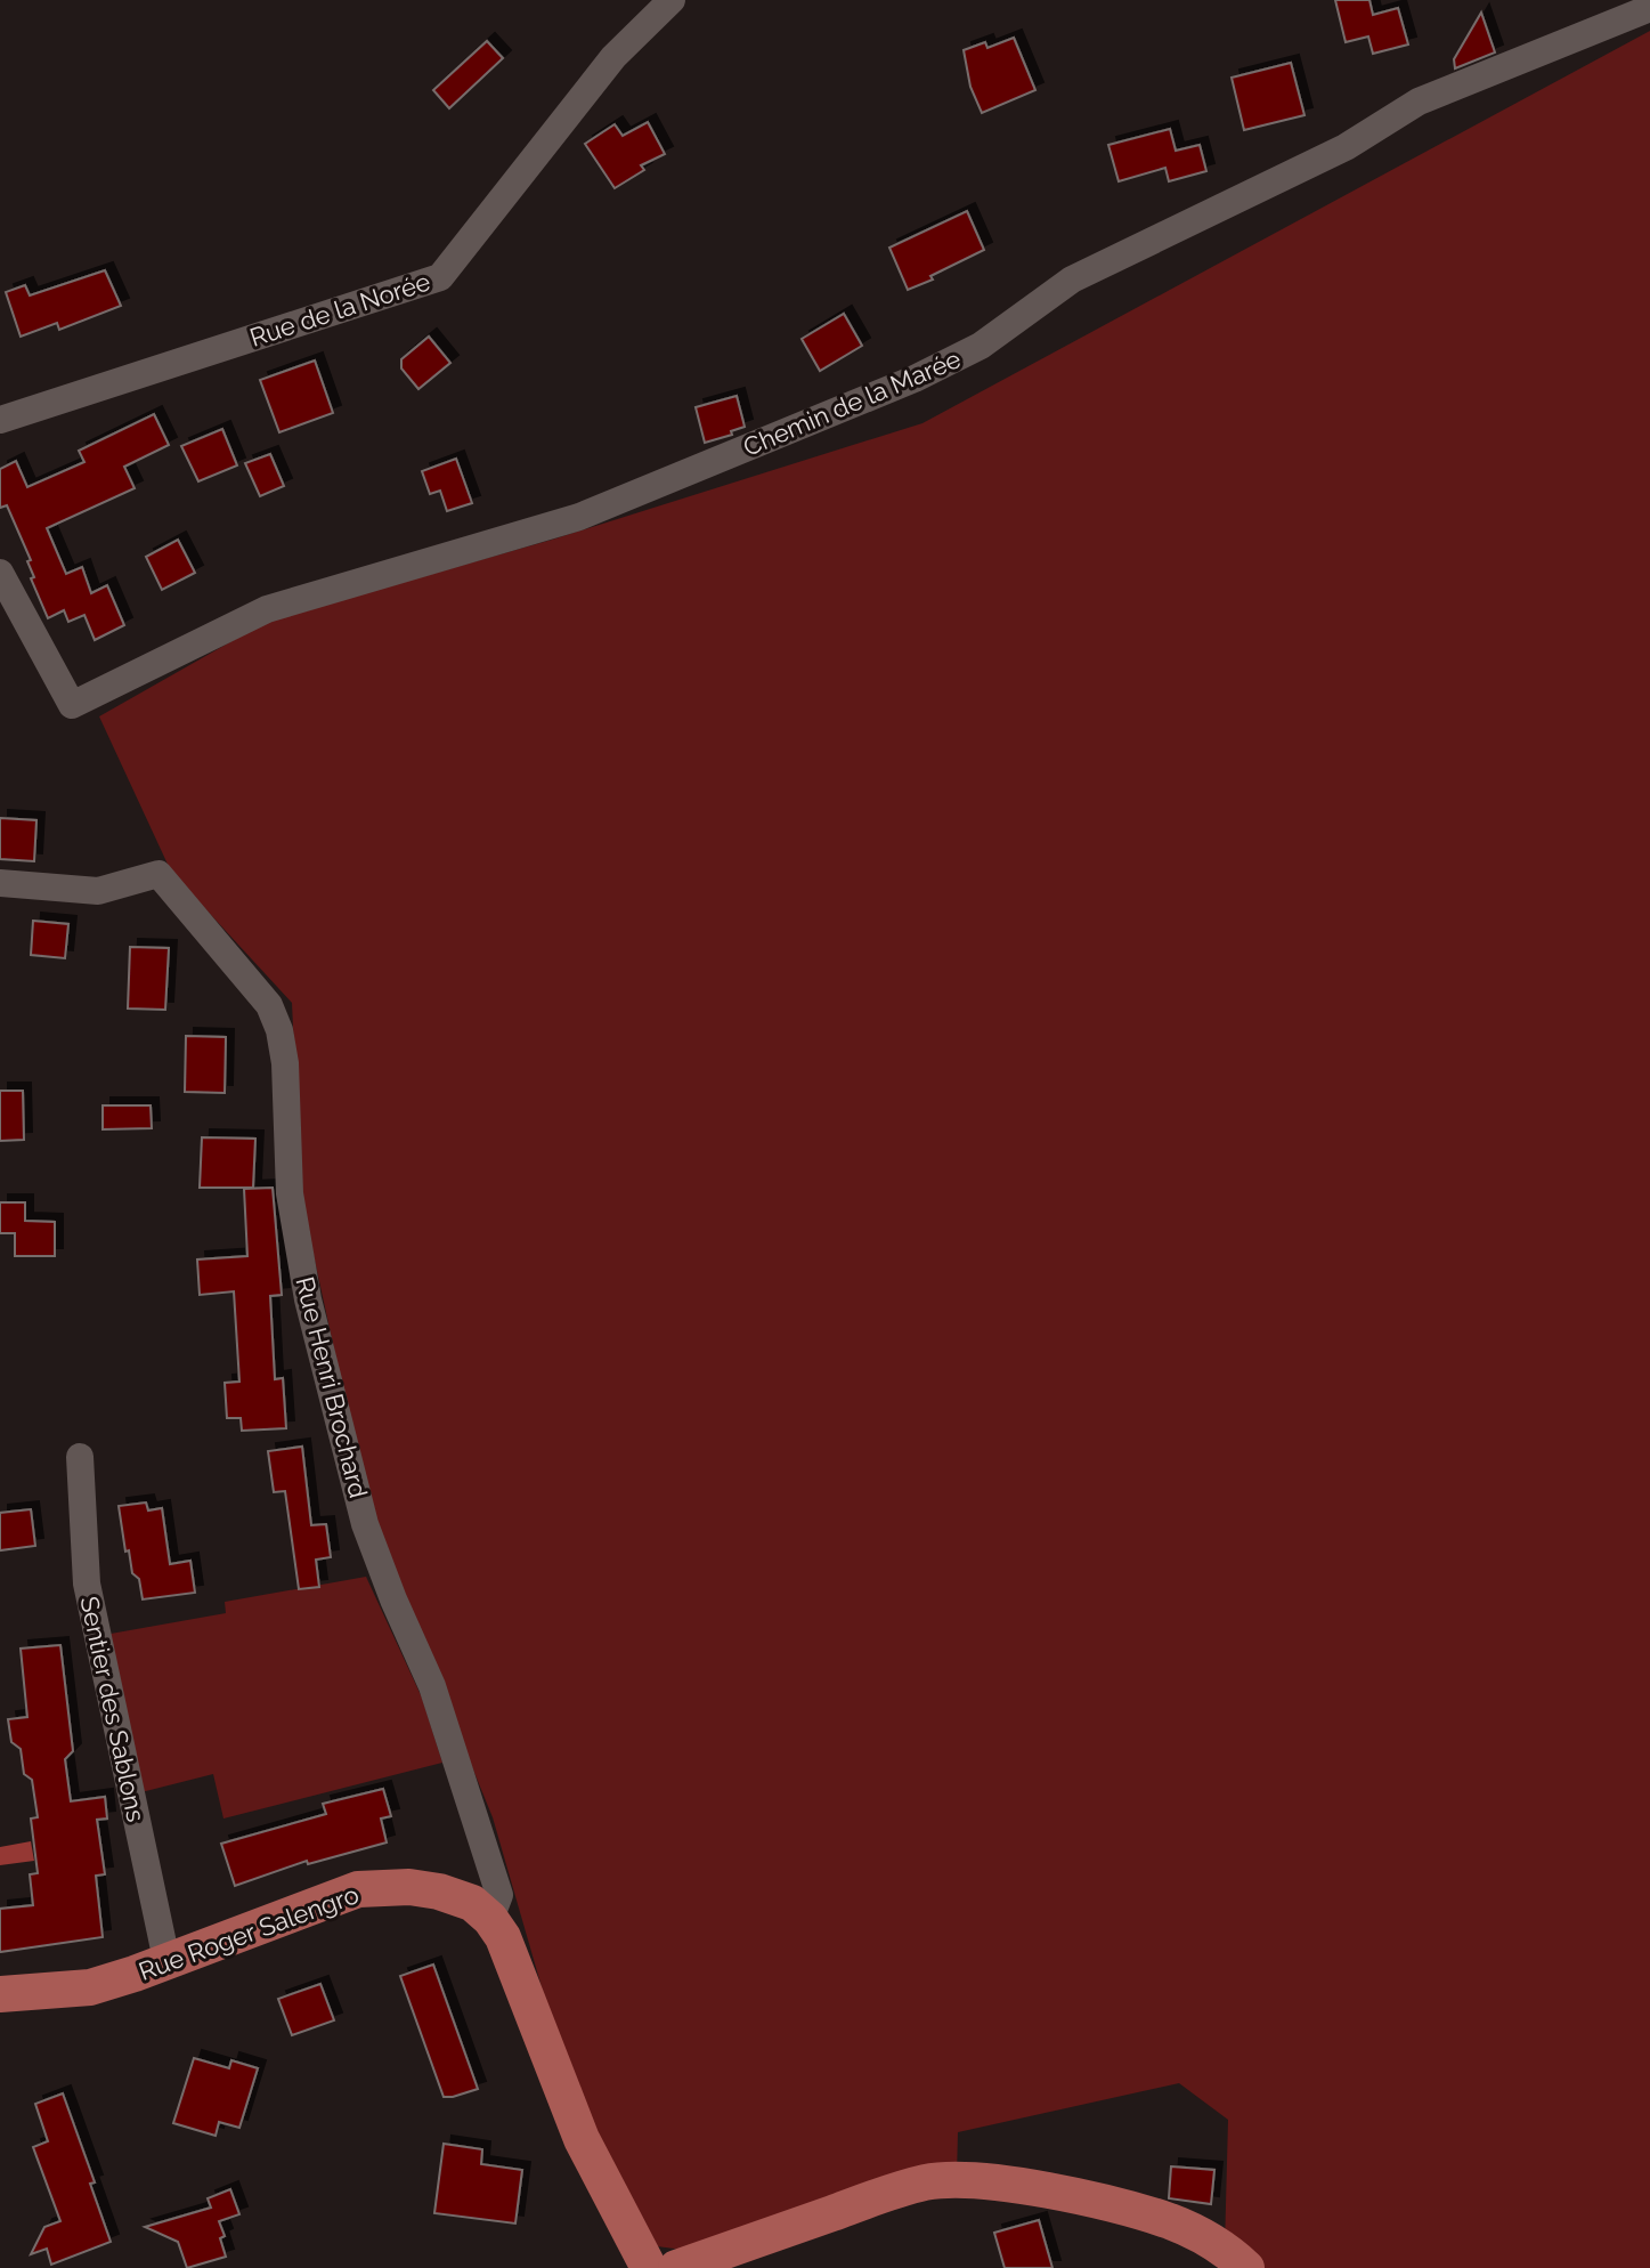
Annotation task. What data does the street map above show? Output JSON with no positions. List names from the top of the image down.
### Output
{
  "streets": {
    "main road": ["Rue Roger Salengro"],
    "street": [
      "Rue de la Norée",
      "Chemin de la Marée",
      "Rue Henri Brochard",
      "Sentier des Sablons"
    ]
  },
  "crossings": [
    ["Rue Henri Brochard", "Rue Roger Salengro"],
    ["Sentier des Sablons", "Rue Roger Salengro"]
  ]
}
